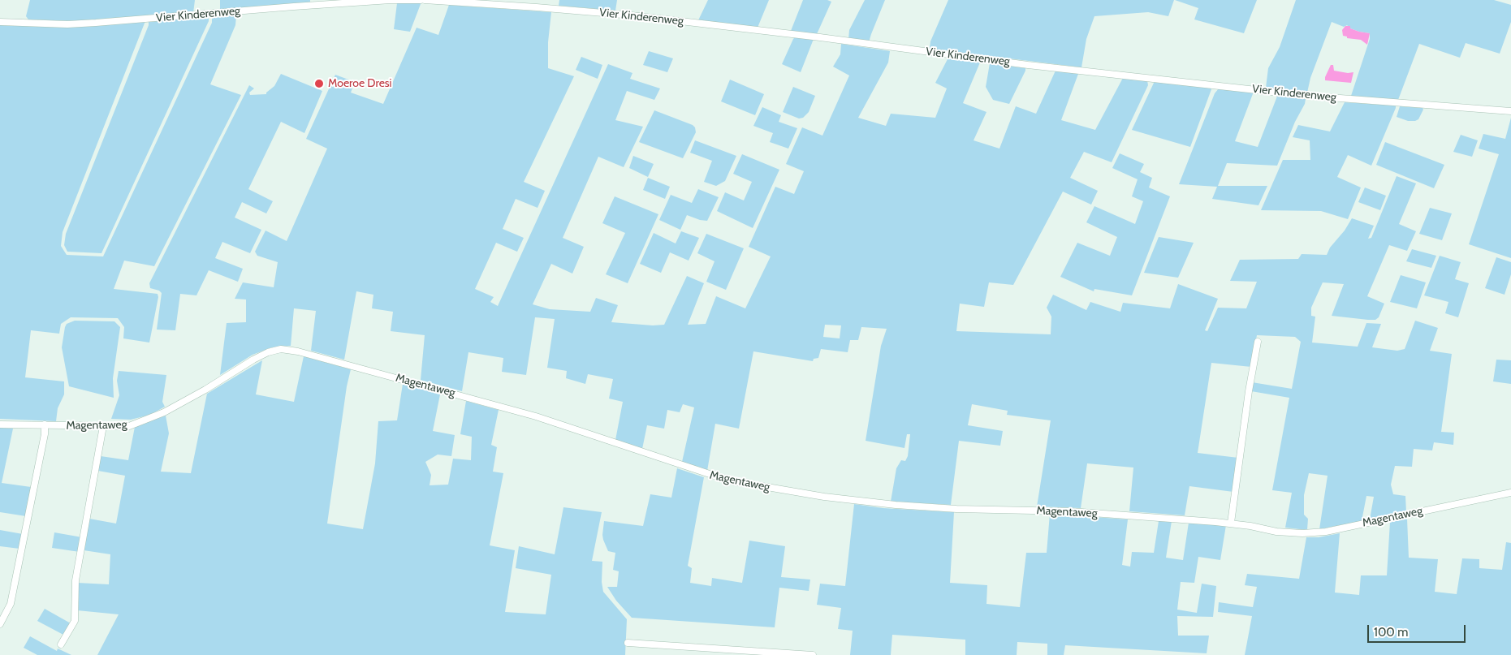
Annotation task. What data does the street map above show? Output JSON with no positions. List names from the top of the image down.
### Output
{
  "streets": {
    "street": ["Vier Kinderenweg", "Magentaweg"]
  },
  "places": ["Moeroe Dresi"],
  "scale_bar": "100 m"
}
